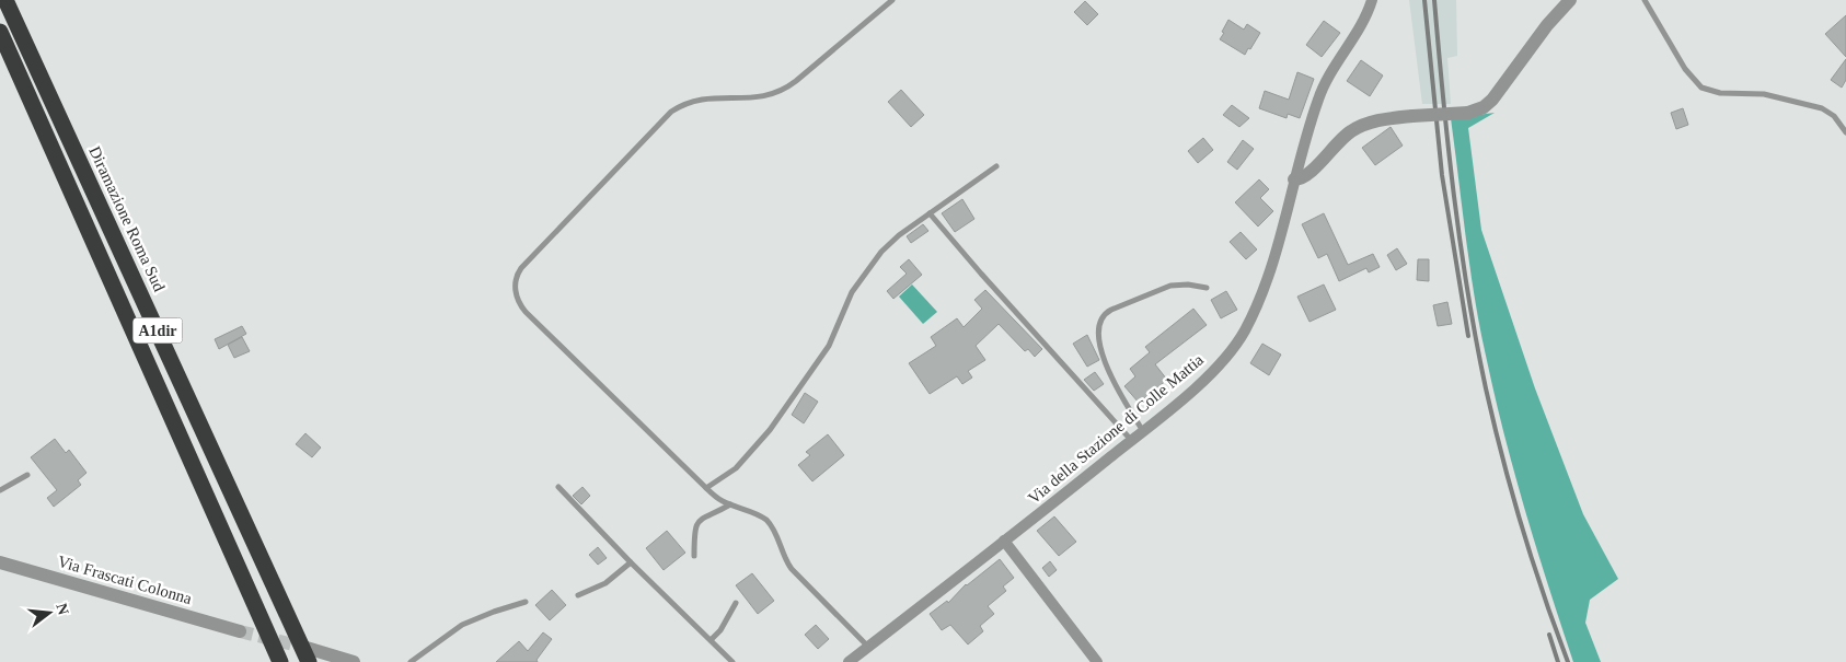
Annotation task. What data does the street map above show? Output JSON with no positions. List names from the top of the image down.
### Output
{
  "streets": {
    "highway": ["Diramazione Roma Sud", "A1dir"],
    "street": ["Via della Stazione di Colle Mattia", "Via Frascati Colonna"]
  },
  "north": "right"
}
